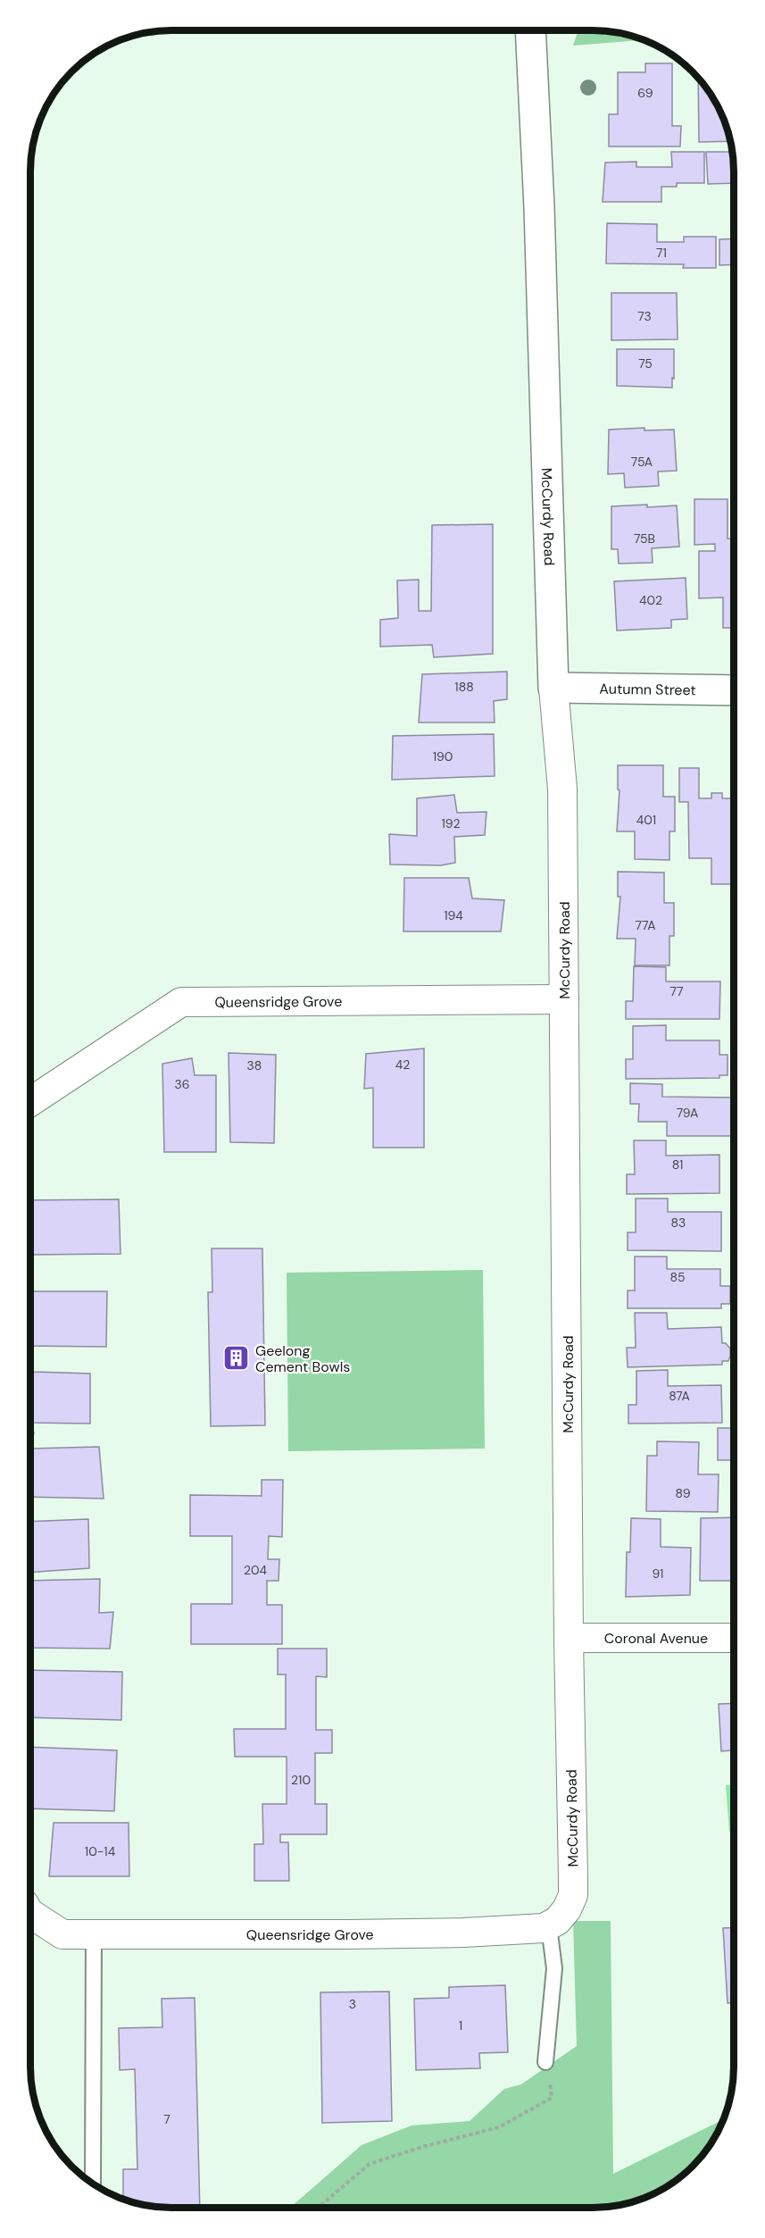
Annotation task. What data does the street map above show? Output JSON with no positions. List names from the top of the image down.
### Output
{
  "streets": {
    "street": [
      "McCurdy Road",
      "Autumn Street",
      "Queensridge Grove",
      "Coronal Avenue"
    ]
  },
  "crossings": [
    ["McCurdy Road", "Autumn Street"],
    ["McCurdy Road", "Queensridge Grove"],
    ["McCurdy Road", "Coronal Avenue"]
  ],
  "places": {
    "building": ["Geelong Cement Bowls"]
  },
  "house_numbers": [
    "69",
    "71",
    "73",
    "75",
    "75A",
    "75B",
    "402",
    "188",
    "190",
    "401",
    "192",
    "194",
    "77A",
    "77",
    "42",
    "38",
    "36",
    "79A",
    "81",
    "83",
    "85",
    "87A",
    "89",
    "204",
    "91",
    "210",
    "10-14",
    "3",
    "1",
    "7"
  ]
}
